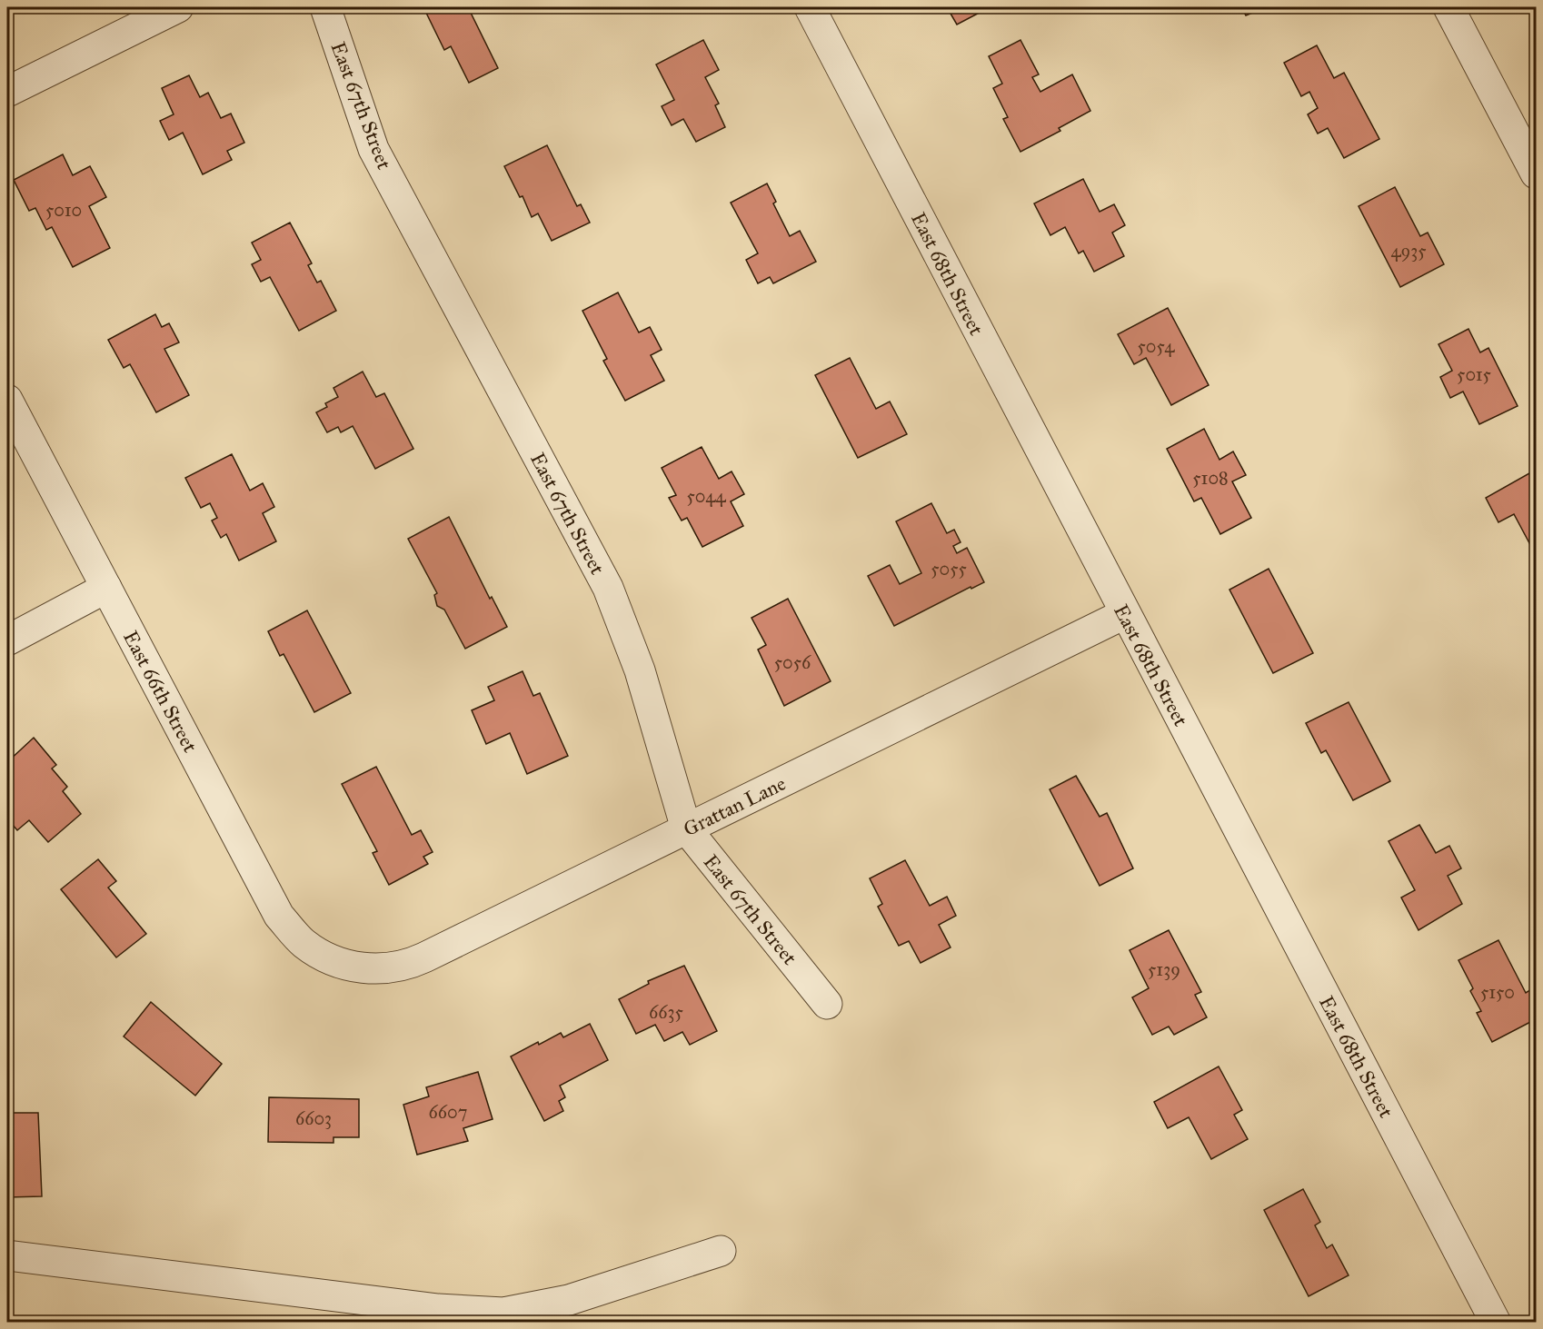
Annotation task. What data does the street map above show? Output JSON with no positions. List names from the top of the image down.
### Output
{
  "streets": {
    "street": [
      "East 67th Street",
      "East 68th Street",
      "East 66th Street",
      "Grattan Lane"
    ]
  },
  "crossings": [
    ["East 67th Street", "Grattan Lane"],
    ["East 68th Street", "Grattan Lane"],
    ["East 66th Street", "Grattan Lane"]
  ],
  "house_numbers": [
    "5010",
    "4935",
    "5054",
    "5015",
    "5108",
    "5044",
    "5055",
    "5056",
    "5139",
    "5150",
    "6635",
    "6607",
    "6603"
  ]
}
